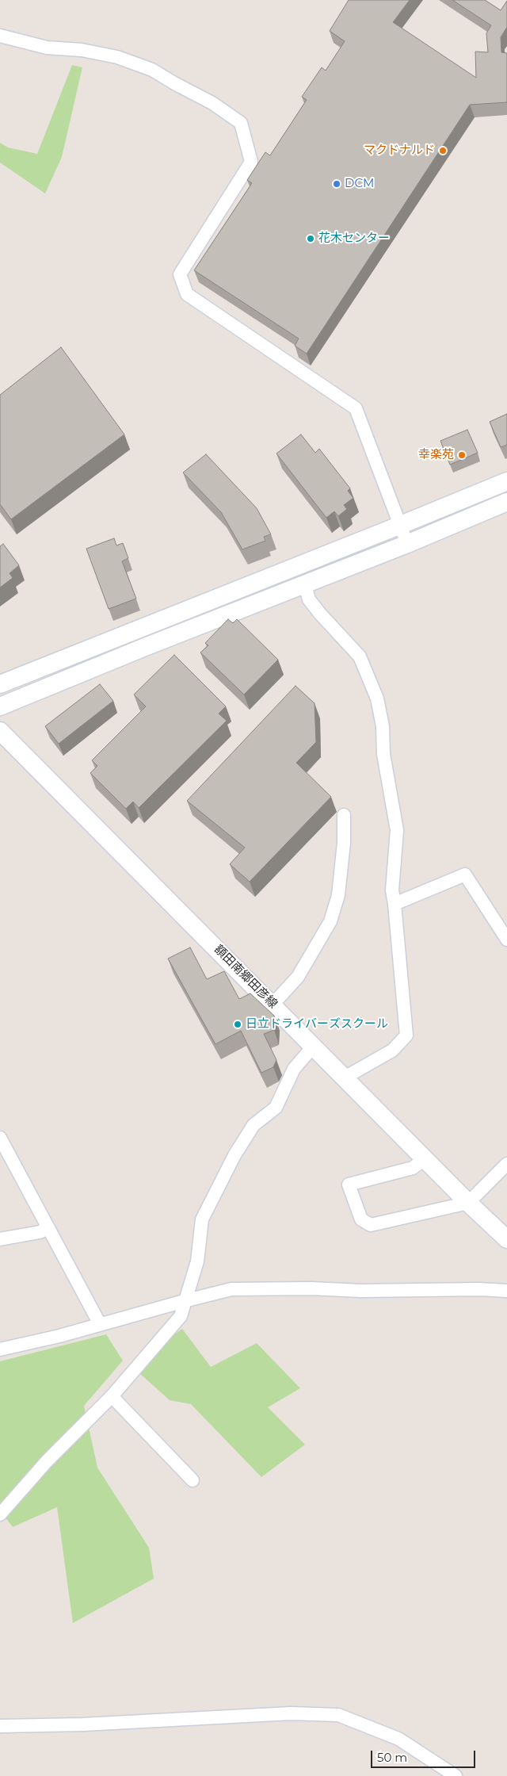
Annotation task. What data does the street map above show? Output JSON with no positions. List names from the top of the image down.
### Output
{
  "streets": {
    "street": ["額田南郷田彦線"]
  },
  "places": [
    "マクドナルド",
    "DCM",
    "花木センター",
    "幸楽苑",
    "日立ドライバーズスクール"
  ],
  "scale_bar": "50 m"
}
